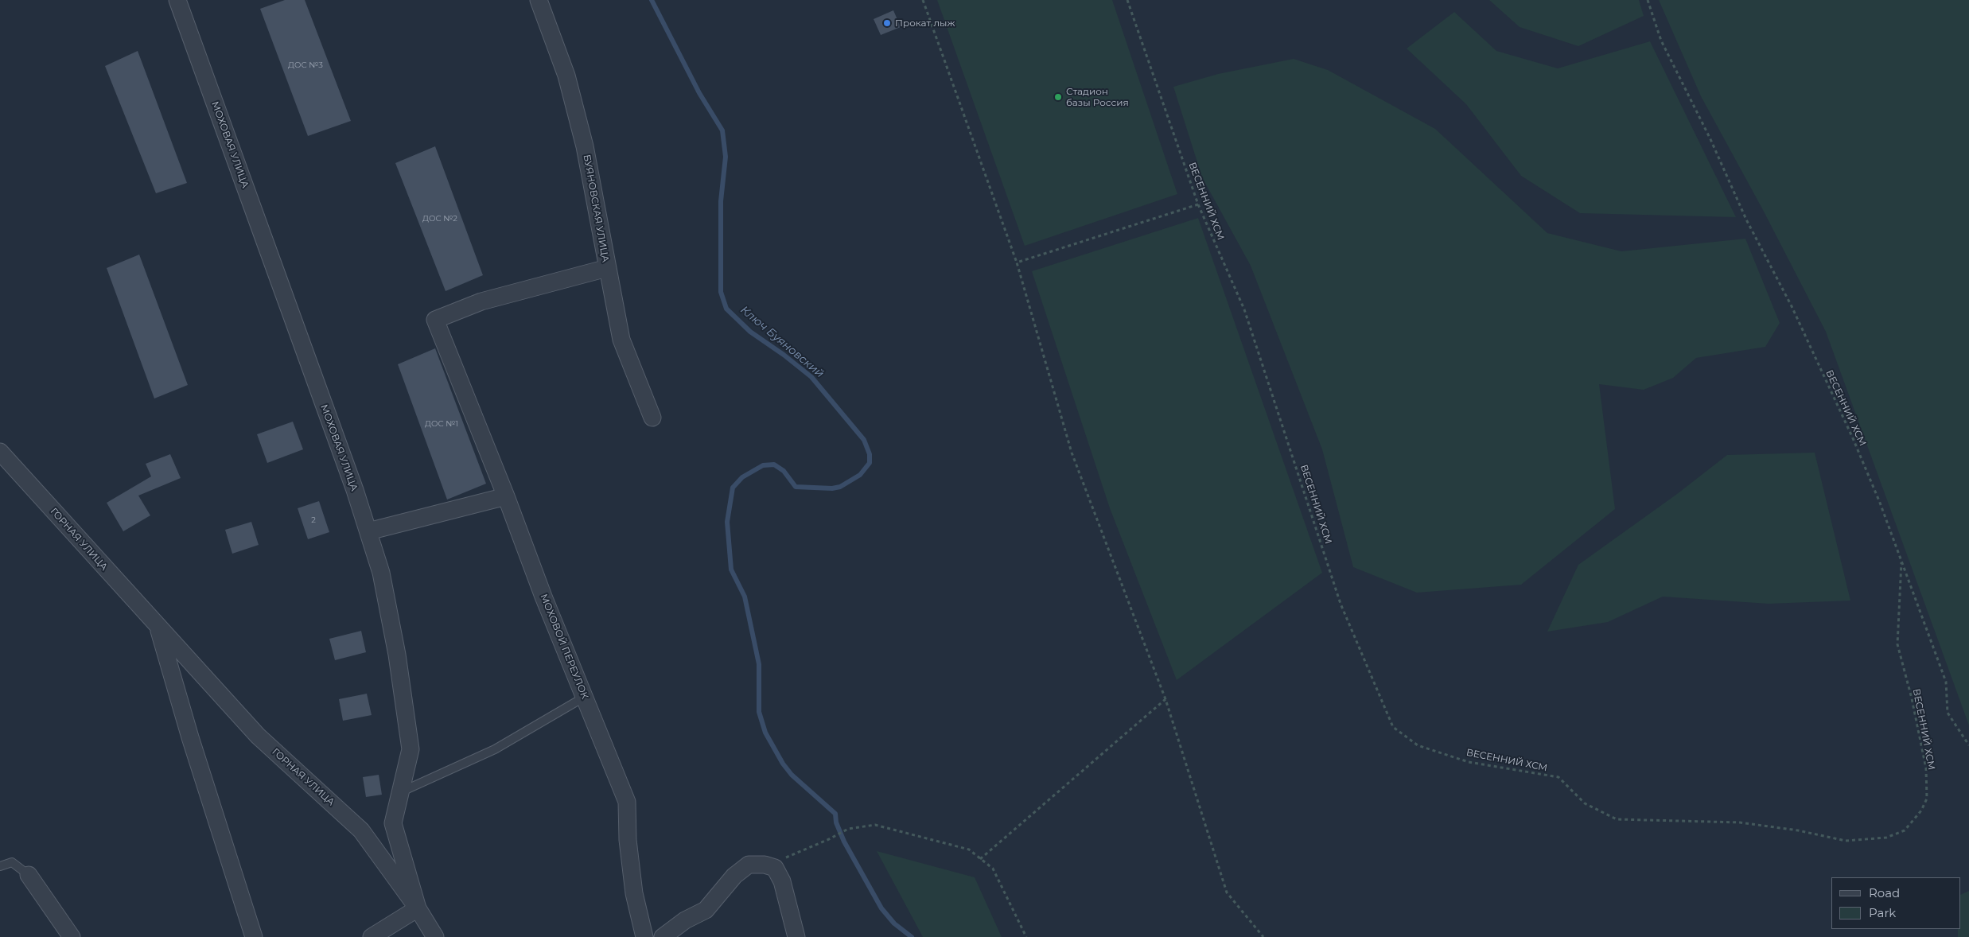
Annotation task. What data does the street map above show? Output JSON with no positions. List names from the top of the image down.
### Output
{
  "streets": {
    "street": [
      "МОХОВАЯ УЛИЦА",
      "БУЯНОВСКАЯ УЛИЦА",
      "ГОРНАЯ УЛИЦА",
      "МОХОВОЙ ПЕРЕУЛОК"
    ],
    "path": ["ВЕСЕННИЙ ХСМ"]
  },
  "crossings": [
    ["МОХОВАЯ УЛИЦА", "ГОРНАЯ УЛИЦА"],
    ["БУЯНОВСКАЯ УЛИЦА", "МОХОВОЙ ПЕРЕУЛОК"]
  ],
  "water": ["Ключ Буяновский"],
  "places": ["Прокат лыж", "Стадион базы Россия"],
  "house_numbers": [
    "ДОС №3",
    "ДОС №2",
    "ДОС №1",
    "2"
  ],
  "legend": ["Road", "Park"]
}
